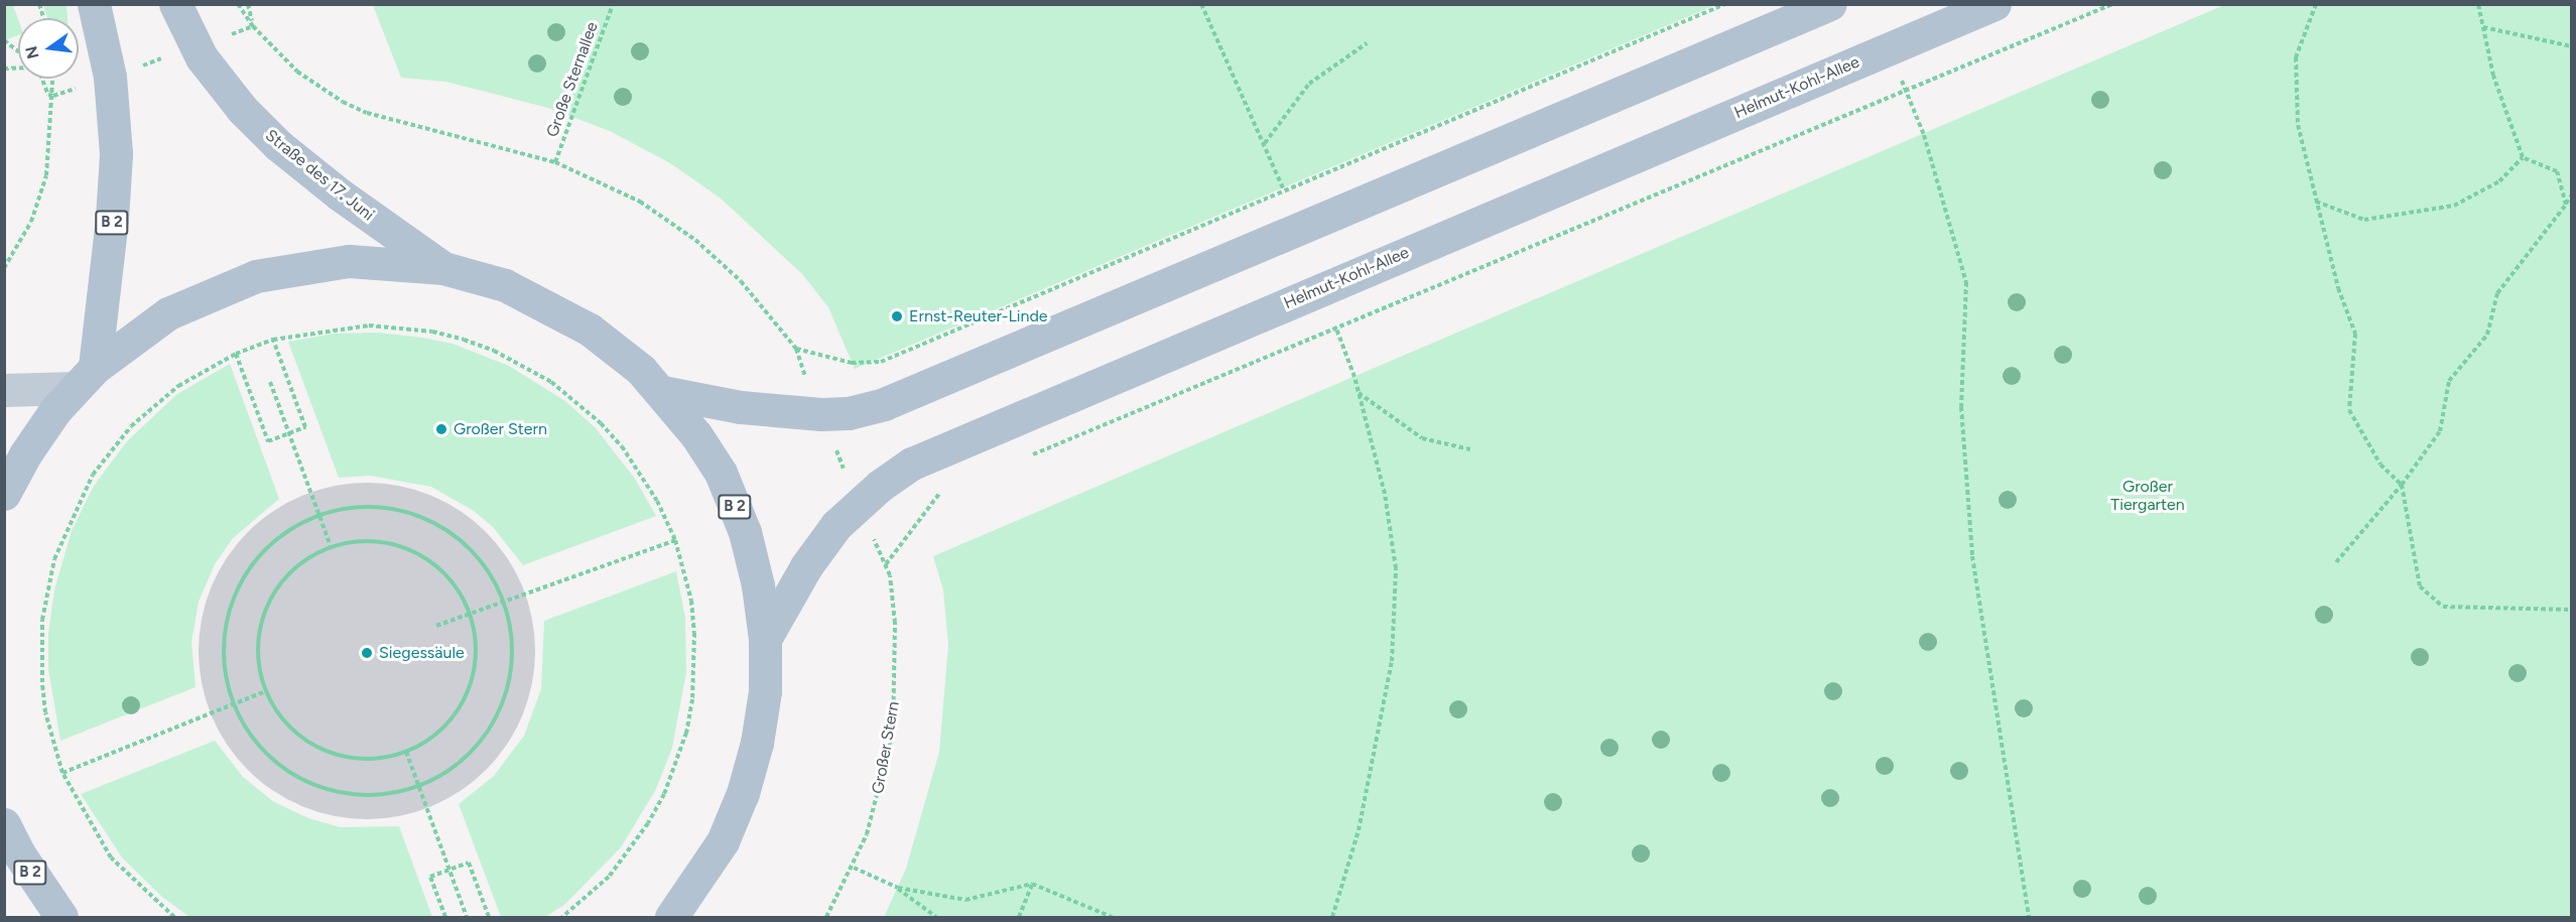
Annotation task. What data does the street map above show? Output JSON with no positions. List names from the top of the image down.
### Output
{
  "streets": {
    "main road": ["Helmut-Kohl-Allee", "Straße des 17. Juni", "B 2"],
    "path": ["Große Sternallee", "Großer Stern"]
  },
  "crossings": [
    ["Helmut-Kohl-Allee", "B 2"],
    ["Straße des 17. Juni", "B 2"]
  ],
  "parks": ["Großer Tiergarten"],
  "places": ["Ernst-Reuter-Linde", "Großer Stern", "Siegessäule"],
  "north": "left"
}
